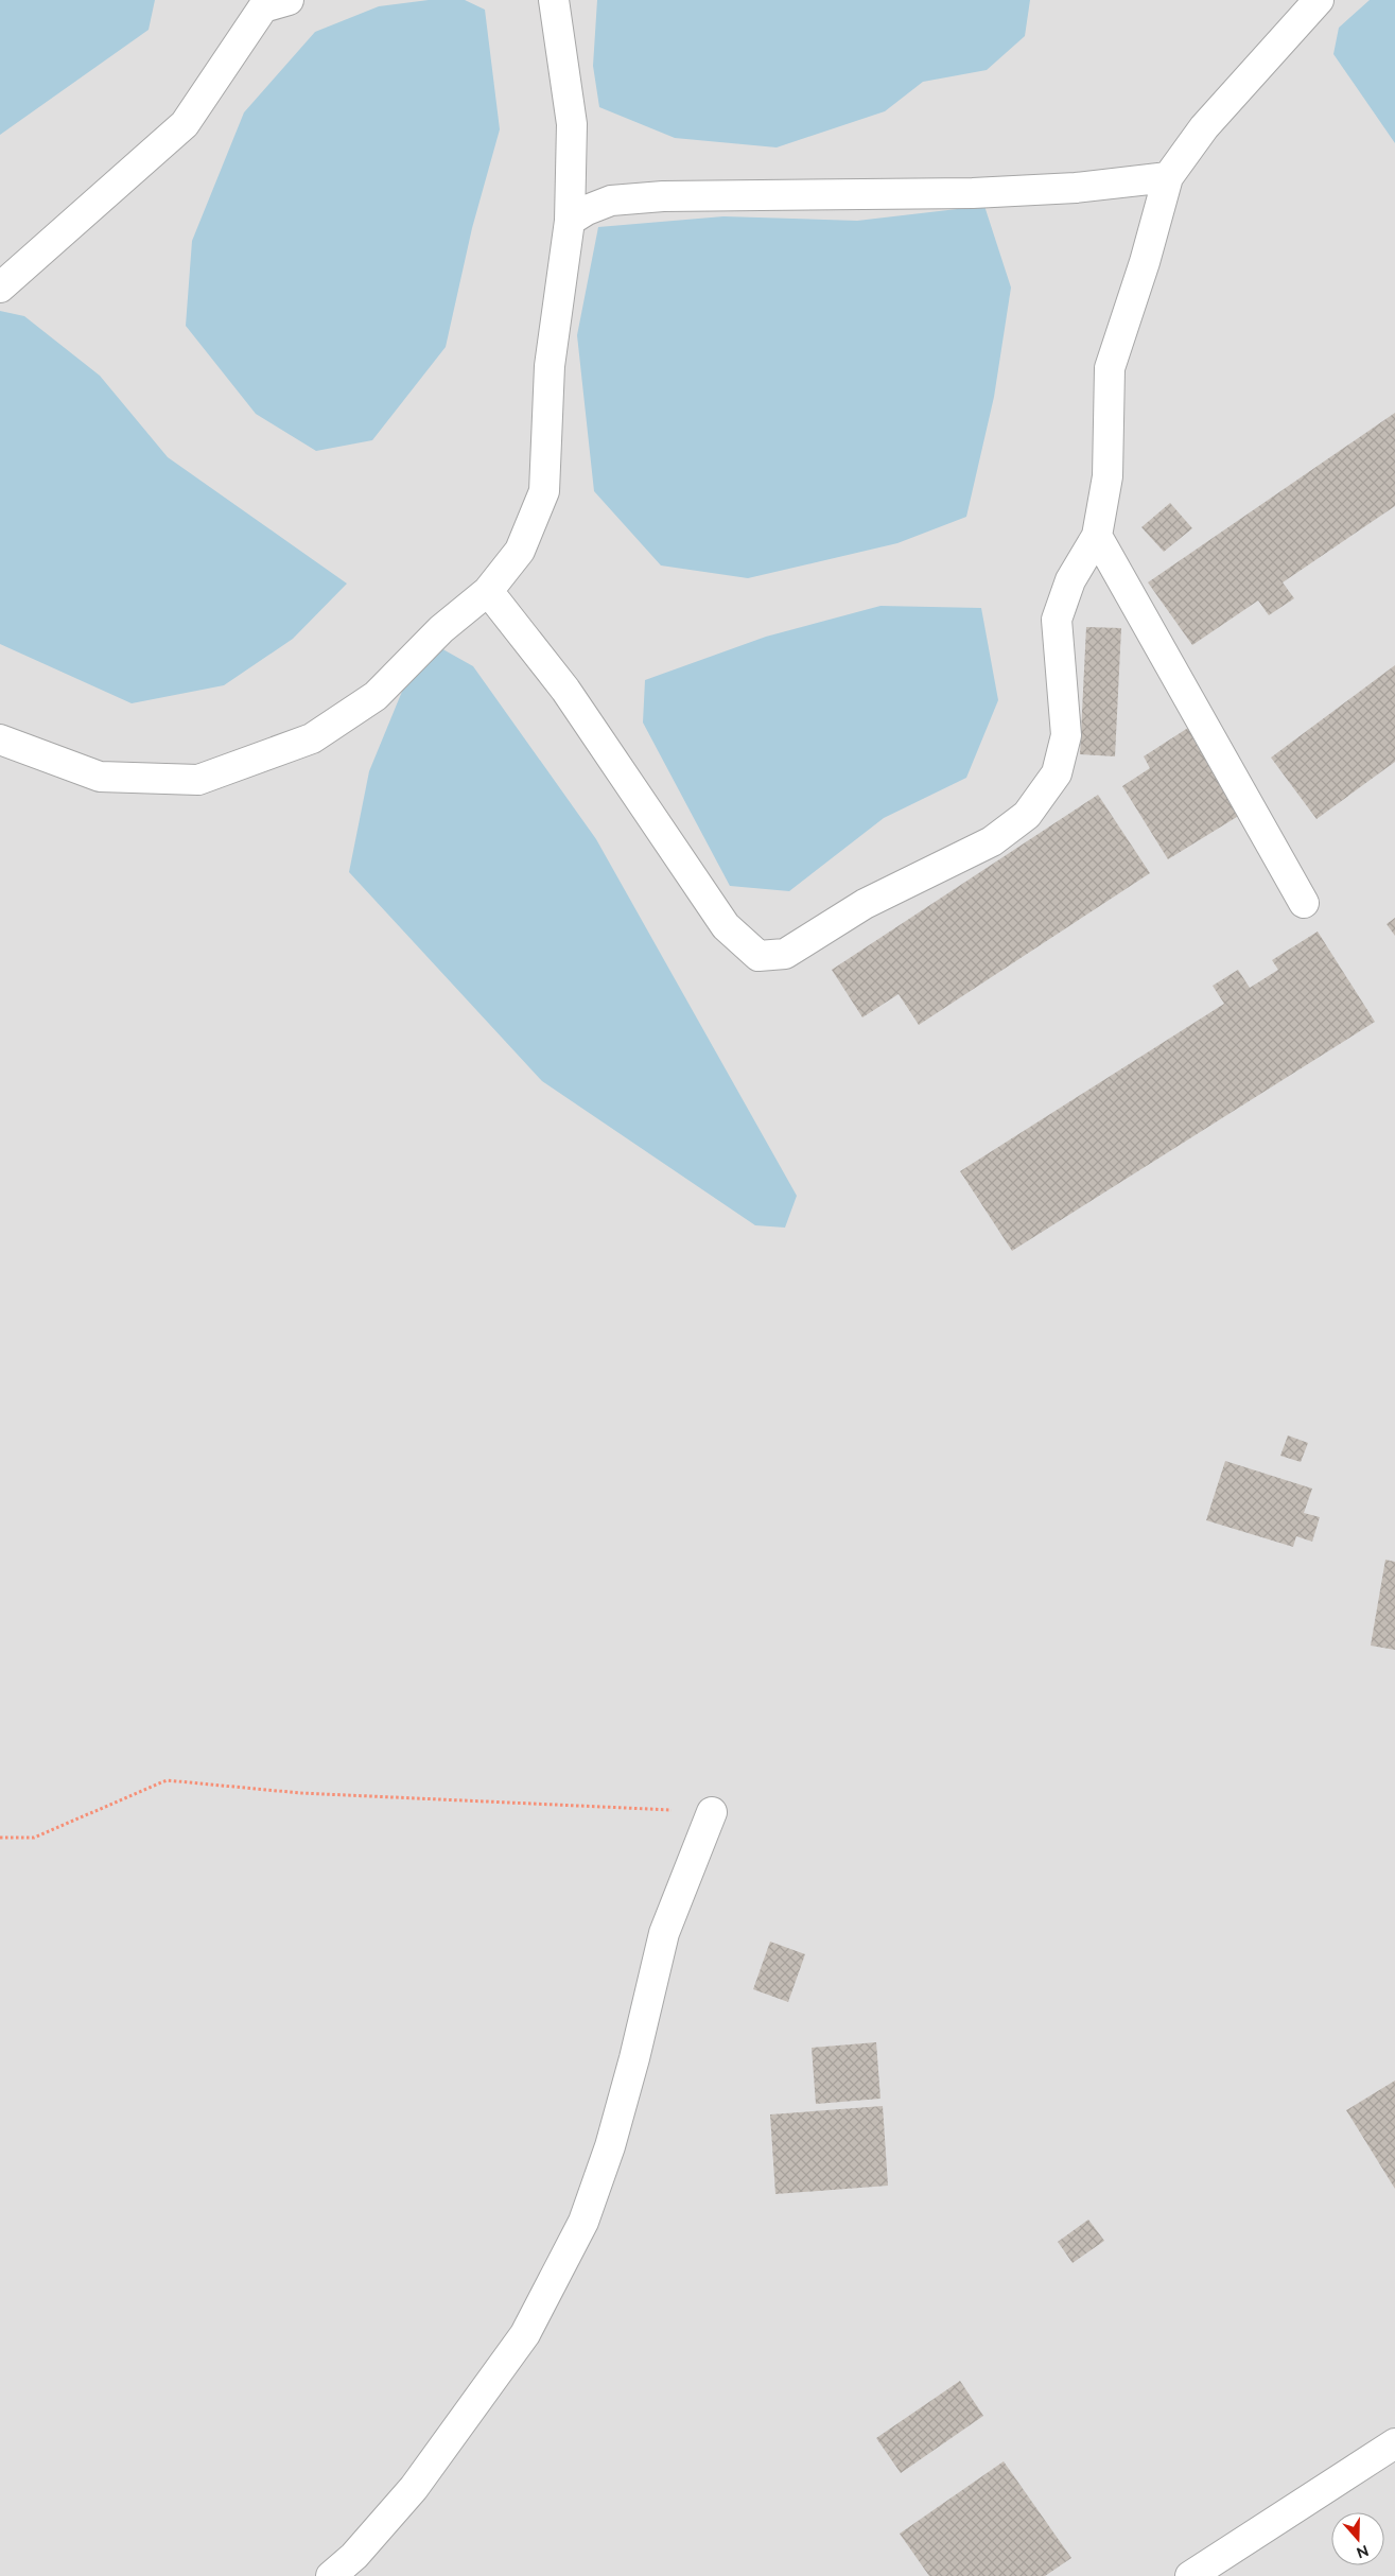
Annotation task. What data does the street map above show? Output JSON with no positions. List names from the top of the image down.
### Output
{
  "north": "bottom"
}
